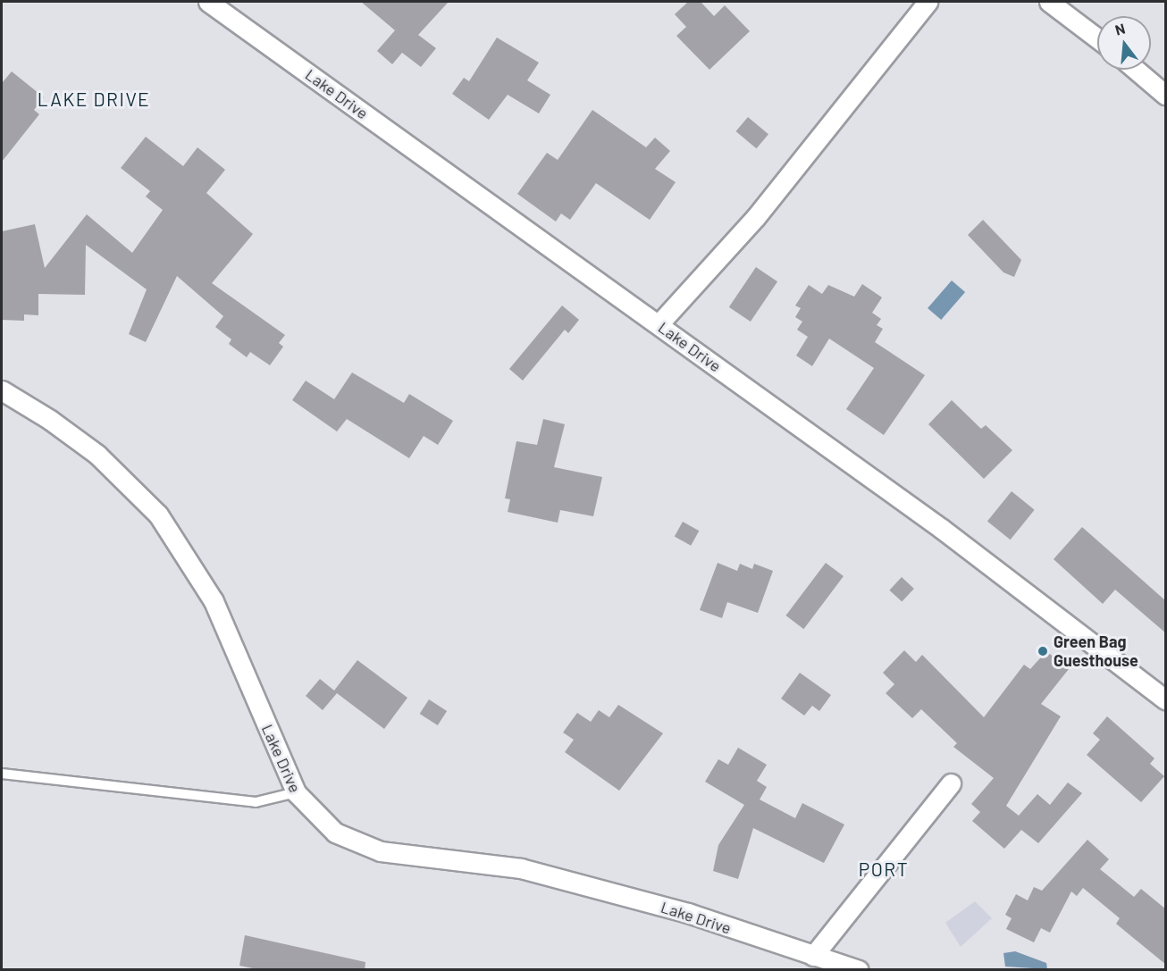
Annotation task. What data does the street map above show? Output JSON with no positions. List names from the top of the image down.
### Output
{
  "streets": {
    "street": ["Lake Drive"]
  },
  "districts": ["LAKE DRIVE", "PORT"],
  "places": ["Green Bag Guesthouse"],
  "north": "top"
}
